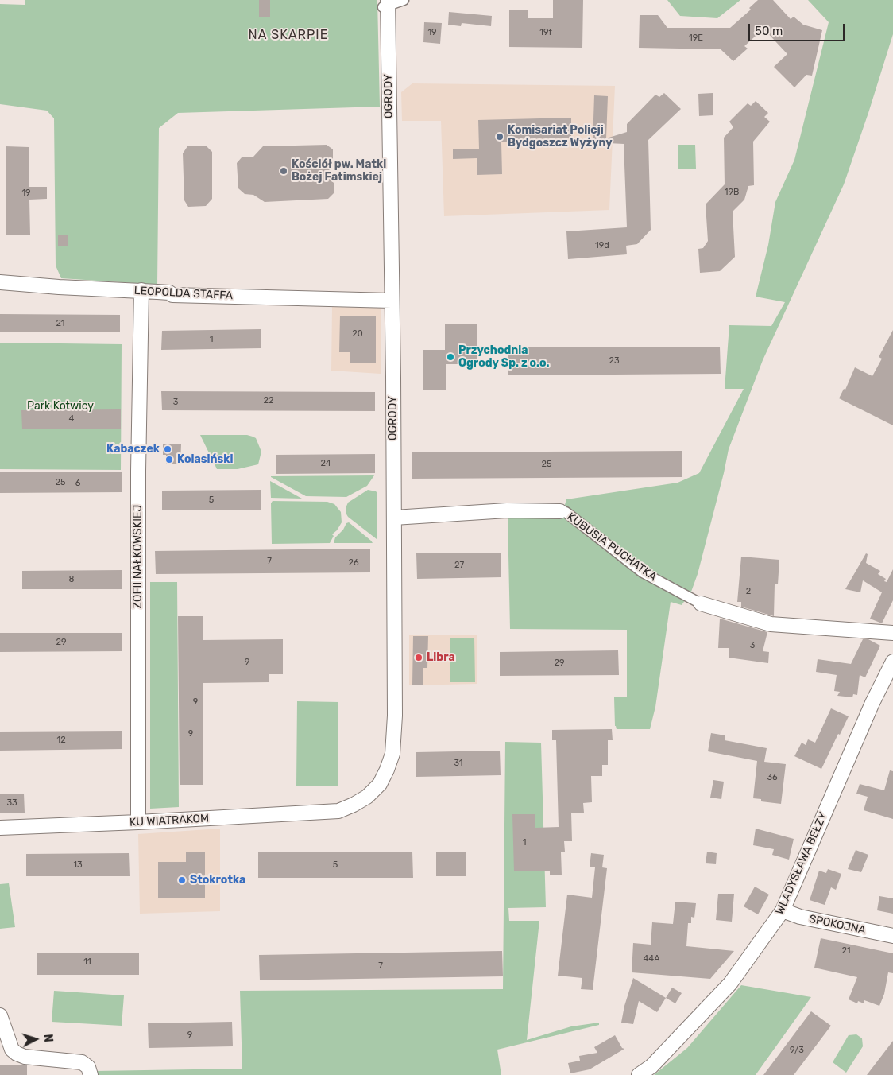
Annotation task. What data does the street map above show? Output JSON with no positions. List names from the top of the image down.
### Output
{
  "streets": {
    "street": [
      "OGRODY",
      "LEOPOLDA STAFFA",
      "KUBUSIA PUCHATKA",
      "ZOFII NAŁKOWSKIEJ",
      "KU WIATRAKOM",
      "WŁADYSŁAWA BEŁZY",
      "SPOKOJNA"
    ]
  },
  "crossings": [
    ["OGRODY", "LEOPOLDA STAFFA"],
    ["OGRODY", "KUBUSIA PUCHATKA"],
    ["OGRODY", "KU WIATRAKOM"],
    ["LEOPOLDA STAFFA", "ZOFII NAŁKOWSKIEJ"],
    ["ZOFII NAŁKOWSKIEJ", "KU WIATRAKOM"],
    ["WŁADYSŁAWA BEŁZY", "SPOKOJNA"]
  ],
  "districts": ["NA SKARPIE"],
  "parks": ["Park Kotwicy"],
  "places": [
    "Komisariat Policji Bydgoszcz Wyżyny",
    "Kościół pw. Matki Bożej Fatimskiej",
    "Przychodnia Ogrody Sp. z o.o.",
    "Kabaczek",
    "Kolasiński",
    "Libra",
    "Stokrotka"
  ],
  "house_numbers": [
    "19",
    "19f",
    "19E",
    "19B",
    "19",
    "19d",
    "21",
    "20",
    "1",
    "23",
    "22",
    "3",
    "4",
    "24",
    "25",
    "25",
    "6",
    "5",
    "7",
    "26",
    "27",
    "8",
    "2",
    "29",
    "3",
    "9",
    "29",
    "9",
    "9",
    "12",
    "31",
    "36",
    "33",
    "1",
    "13",
    "5",
    "21",
    "44A",
    "11",
    "7",
    "9",
    "9/3"
  ],
  "scale_bar": "50 m",
  "north": "right"
}
